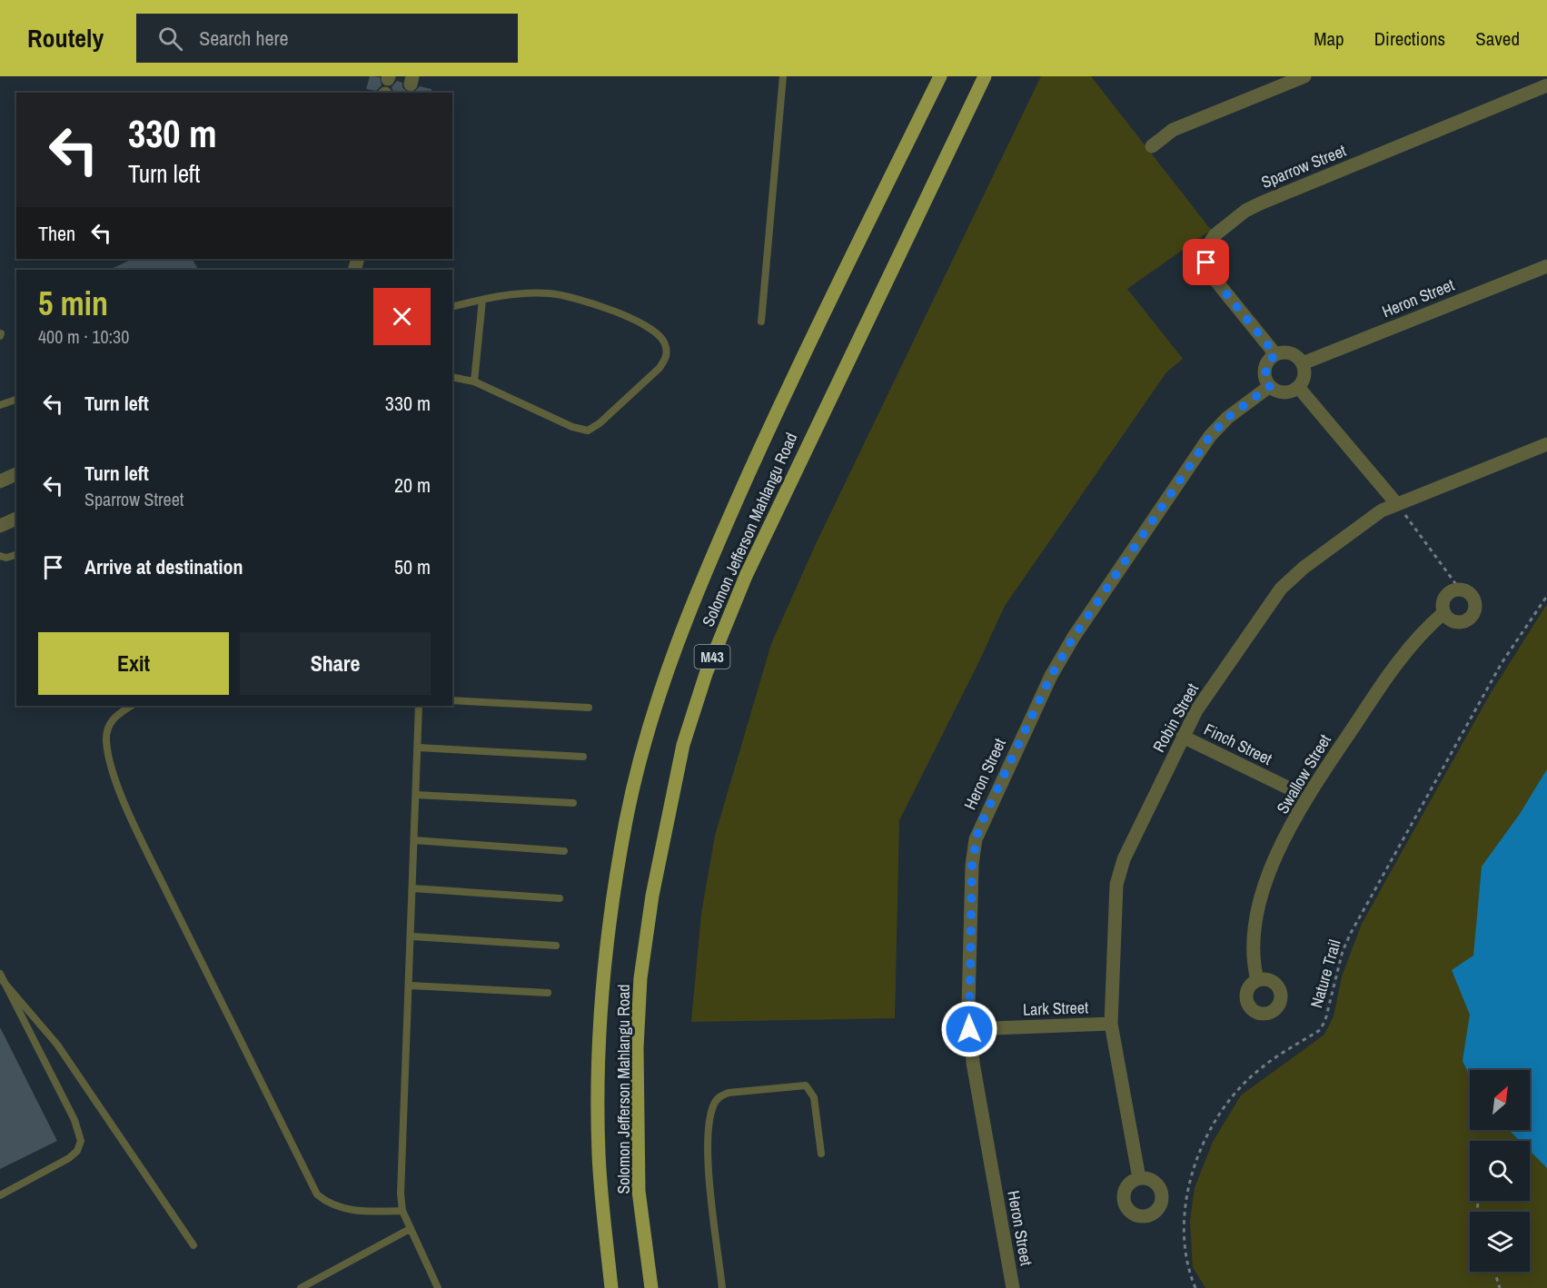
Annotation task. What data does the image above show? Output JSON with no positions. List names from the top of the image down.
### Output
{
  "streets": {
    "main road": ["Solomon Jefferson Mahlangu Road", "M43"],
    "street": [
      "Sparrow Street",
      "Heron Street",
      "Robin Street",
      "Finch Street",
      "Swallow Street",
      "Lark Street"
    ],
    "path": ["Nature Trail"]
  },
  "crossings": [
    ["Sparrow Street", "Heron Street"],
    ["Heron Street", "Lark Street"],
    ["Robin Street", "Finch Street"],
    ["Robin Street", "Lark Street"],
    ["Finch Street", "Swallow Street"]
  ],
  "north": "top right",
  "page": {
    "header": "Routely",
    "search": "Search here",
    "nav": ["Map", "Directions", "Saved"],
    "turn": ["330 m", "Turn left"],
    "then": "Then",
    "heading": ["5 min", "400 m · 10:30"],
    "list": [
      {
        "name": "Turn left",
        "value": "330 m"
      },
      {
        "name": "Turn left",
        "note": "Sparrow Street",
        "value": "20 m"
      },
      {
        "name": "Arrive at destination",
        "value": "50 m"
      }
    ],
    "buttons": ["Exit", "Share"]
  }
}
